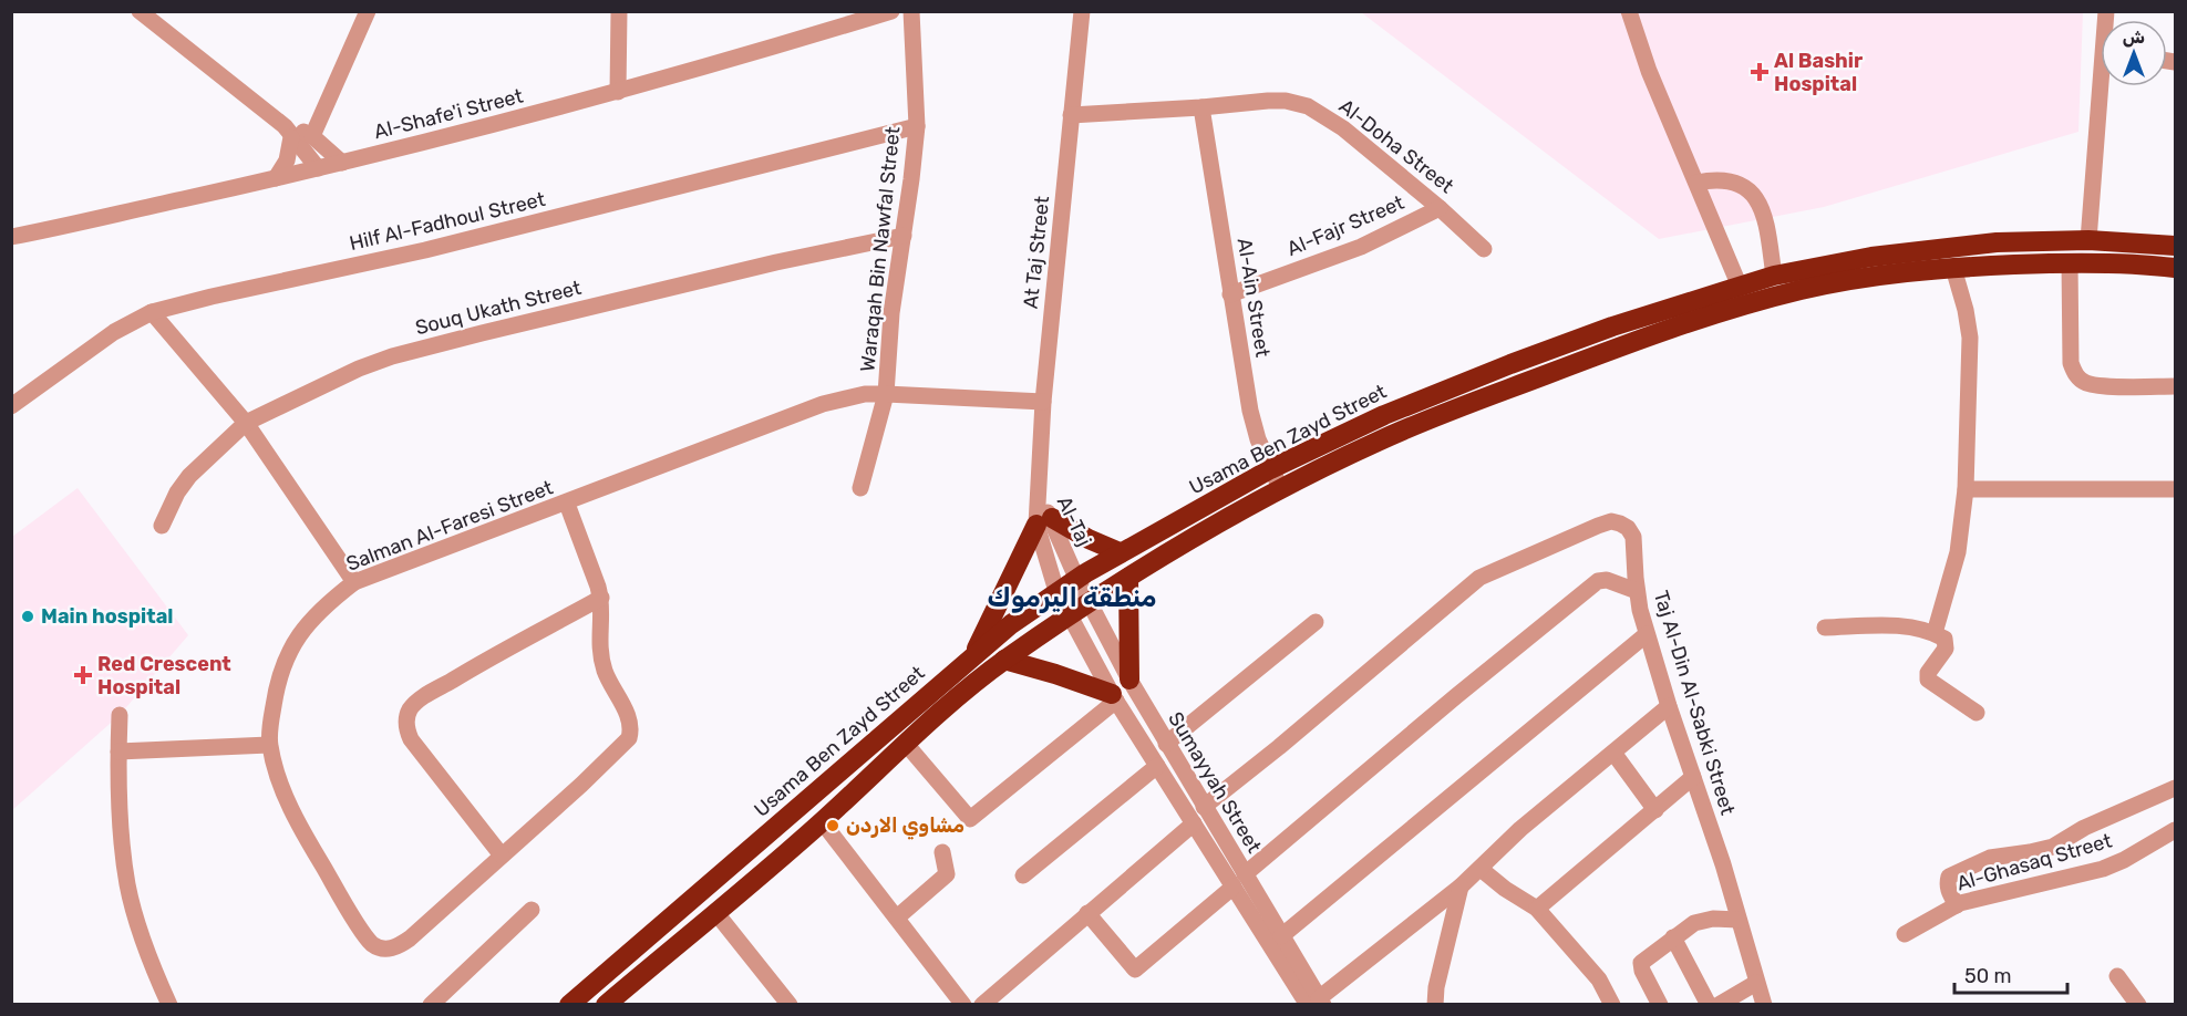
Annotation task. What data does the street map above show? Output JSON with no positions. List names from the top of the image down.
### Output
{
  "streets": {
    "highway": ["Usama Ben Zayd Street"],
    "street": [
      "Al-Shafe'i Street",
      "Al-Doha Street",
      "Hilf Al-Fadhoul Street",
      "Al-Fajr Street",
      "Waraqah Bin Nawfal Street",
      "At Taj Street",
      "Al-Ain Street",
      "Souq Ukath Street",
      "Al-Taj",
      "Salman Al-Faresi Street",
      "Taj Al-Din Al-Sabki Street",
      "Sumayyah Street",
      "Al-Ghasaq Street"
    ]
  },
  "crossings": [
    ["Al-Doha Street", "Al-Fajr Street"],
    ["Al-Doha Street", "At Taj Street"],
    ["Al-Doha Street", "Al-Ain Street"],
    ["Hilf Al-Fadhoul Street", "Waraqah Bin Nawfal Street"],
    ["Al-Fajr Street", "Al-Ain Street"],
    ["Waraqah Bin Nawfal Street", "Souq Ukath Street"],
    ["Waraqah Bin Nawfal Street", "Salman Al-Faresi Street"],
    ["At Taj Street", "Al-Taj"],
    ["At Taj Street", "Salman Al-Faresi Street"],
    ["Al-Ain Street", "Usama Ben Zayd Street"],
    ["Usama Ben Zayd Street", "Al-Taj"],
    ["Usama Ben Zayd Street", "Sumayyah Street"],
    ["Al-Taj", "Sumayyah Street"],
    ["Taj Al-Din Al-Sabki Street", "Sumayyah Street"]
  ],
  "districts": ["منطقة اليرموك"],
  "places": {
    "health": ["Al Bashir Hospital", "Red Crescent Hospital"],
    "other": ["Main hospital", "مشاوي الاردن"]
  },
  "scale_bar": "50 m",
  "north": "top"
}
